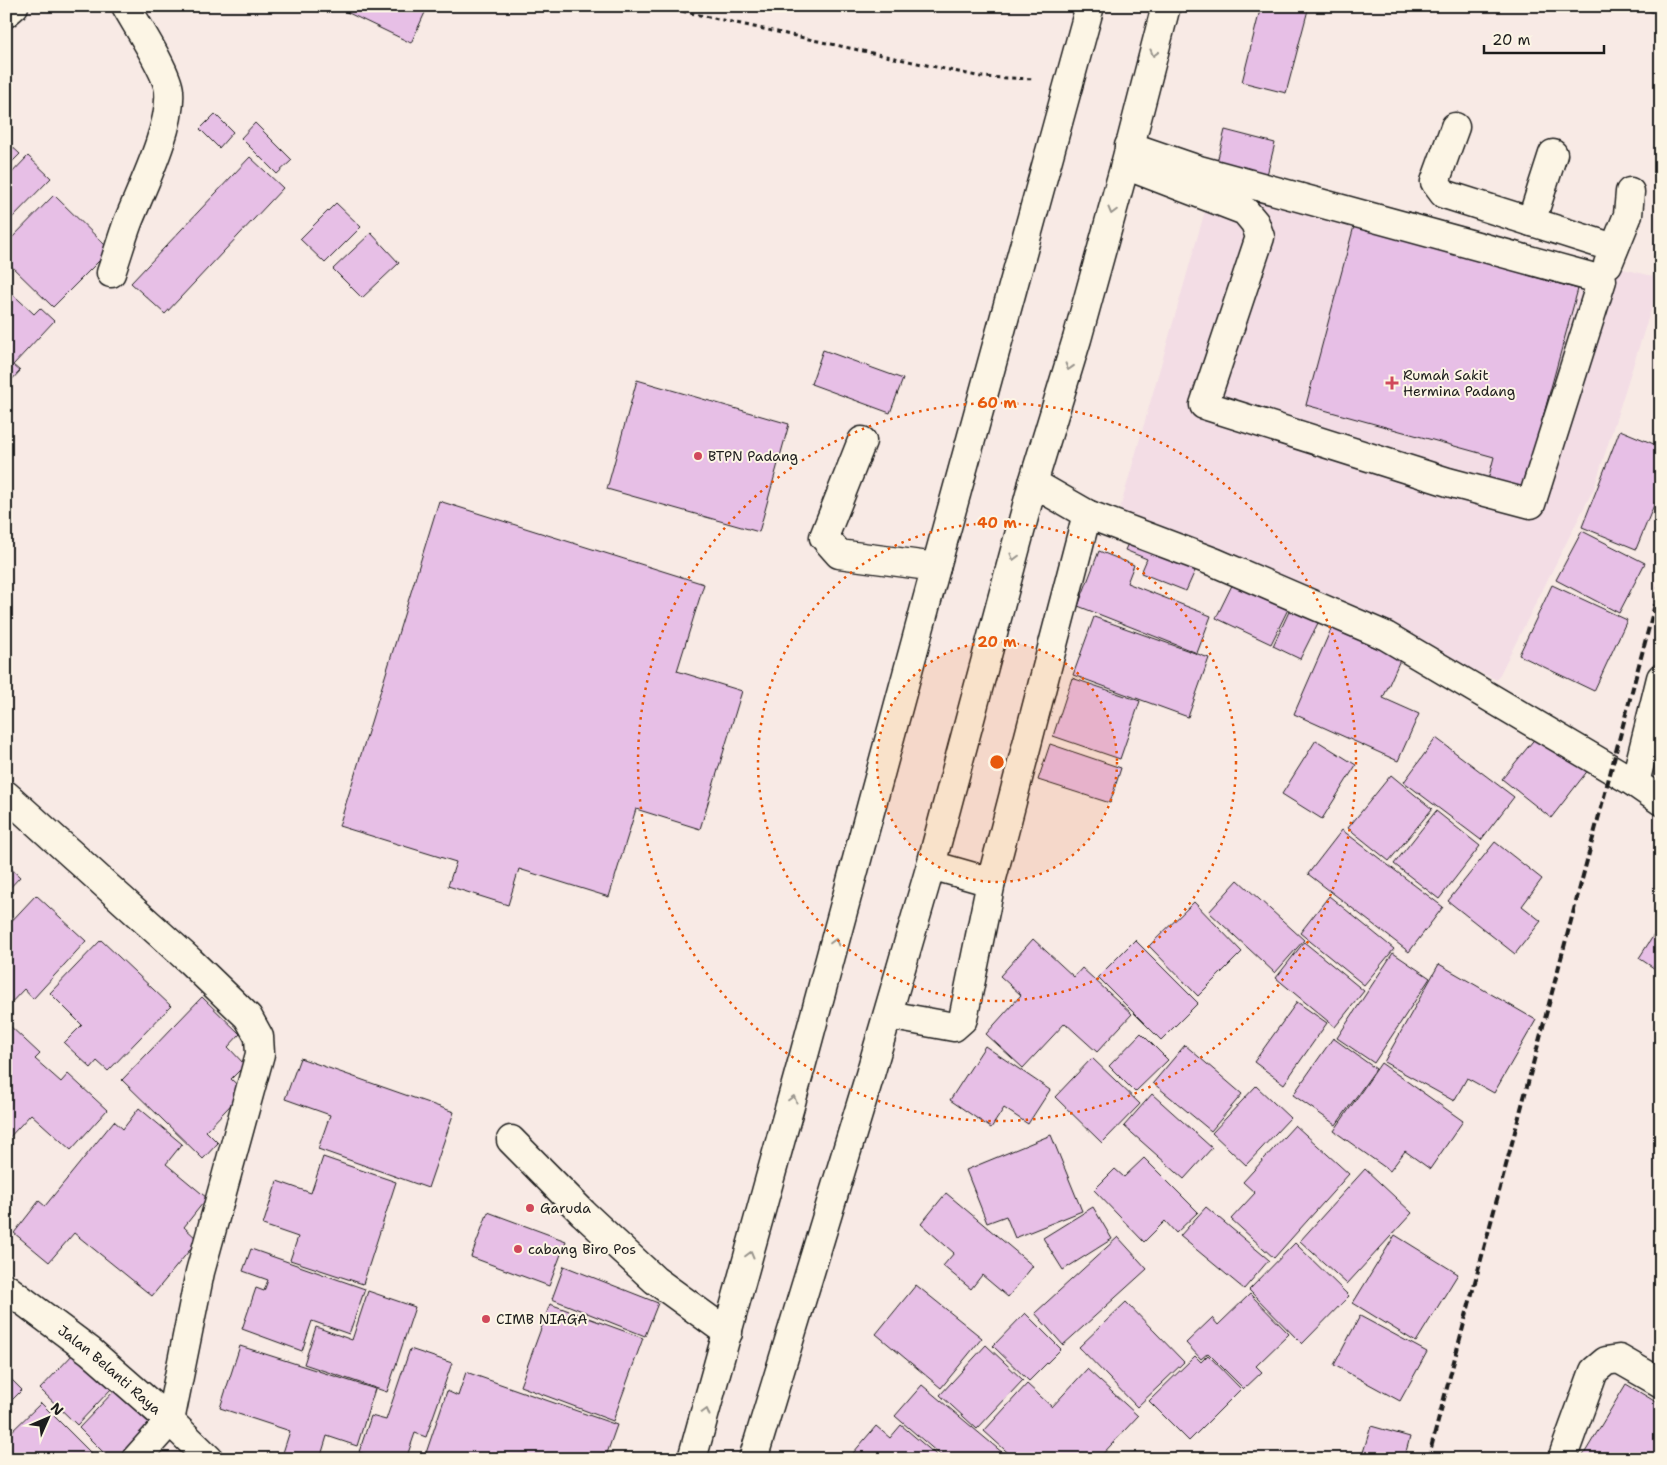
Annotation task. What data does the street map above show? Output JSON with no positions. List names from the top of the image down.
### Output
{
  "streets": {
    "street": ["Jalan Belanti Raya"]
  },
  "places": {
    "health": ["Rumah Sakit Hermina Padang"],
    "other": [
      "BTPN Padang",
      "Garuda",
      "cabang Biro Pos",
      "CIMB NIAGA"
    ]
  },
  "scale_bar": "20 m",
  "north": "top right",
  "rings": ["60 m", "40 m", "20 m"]
}
